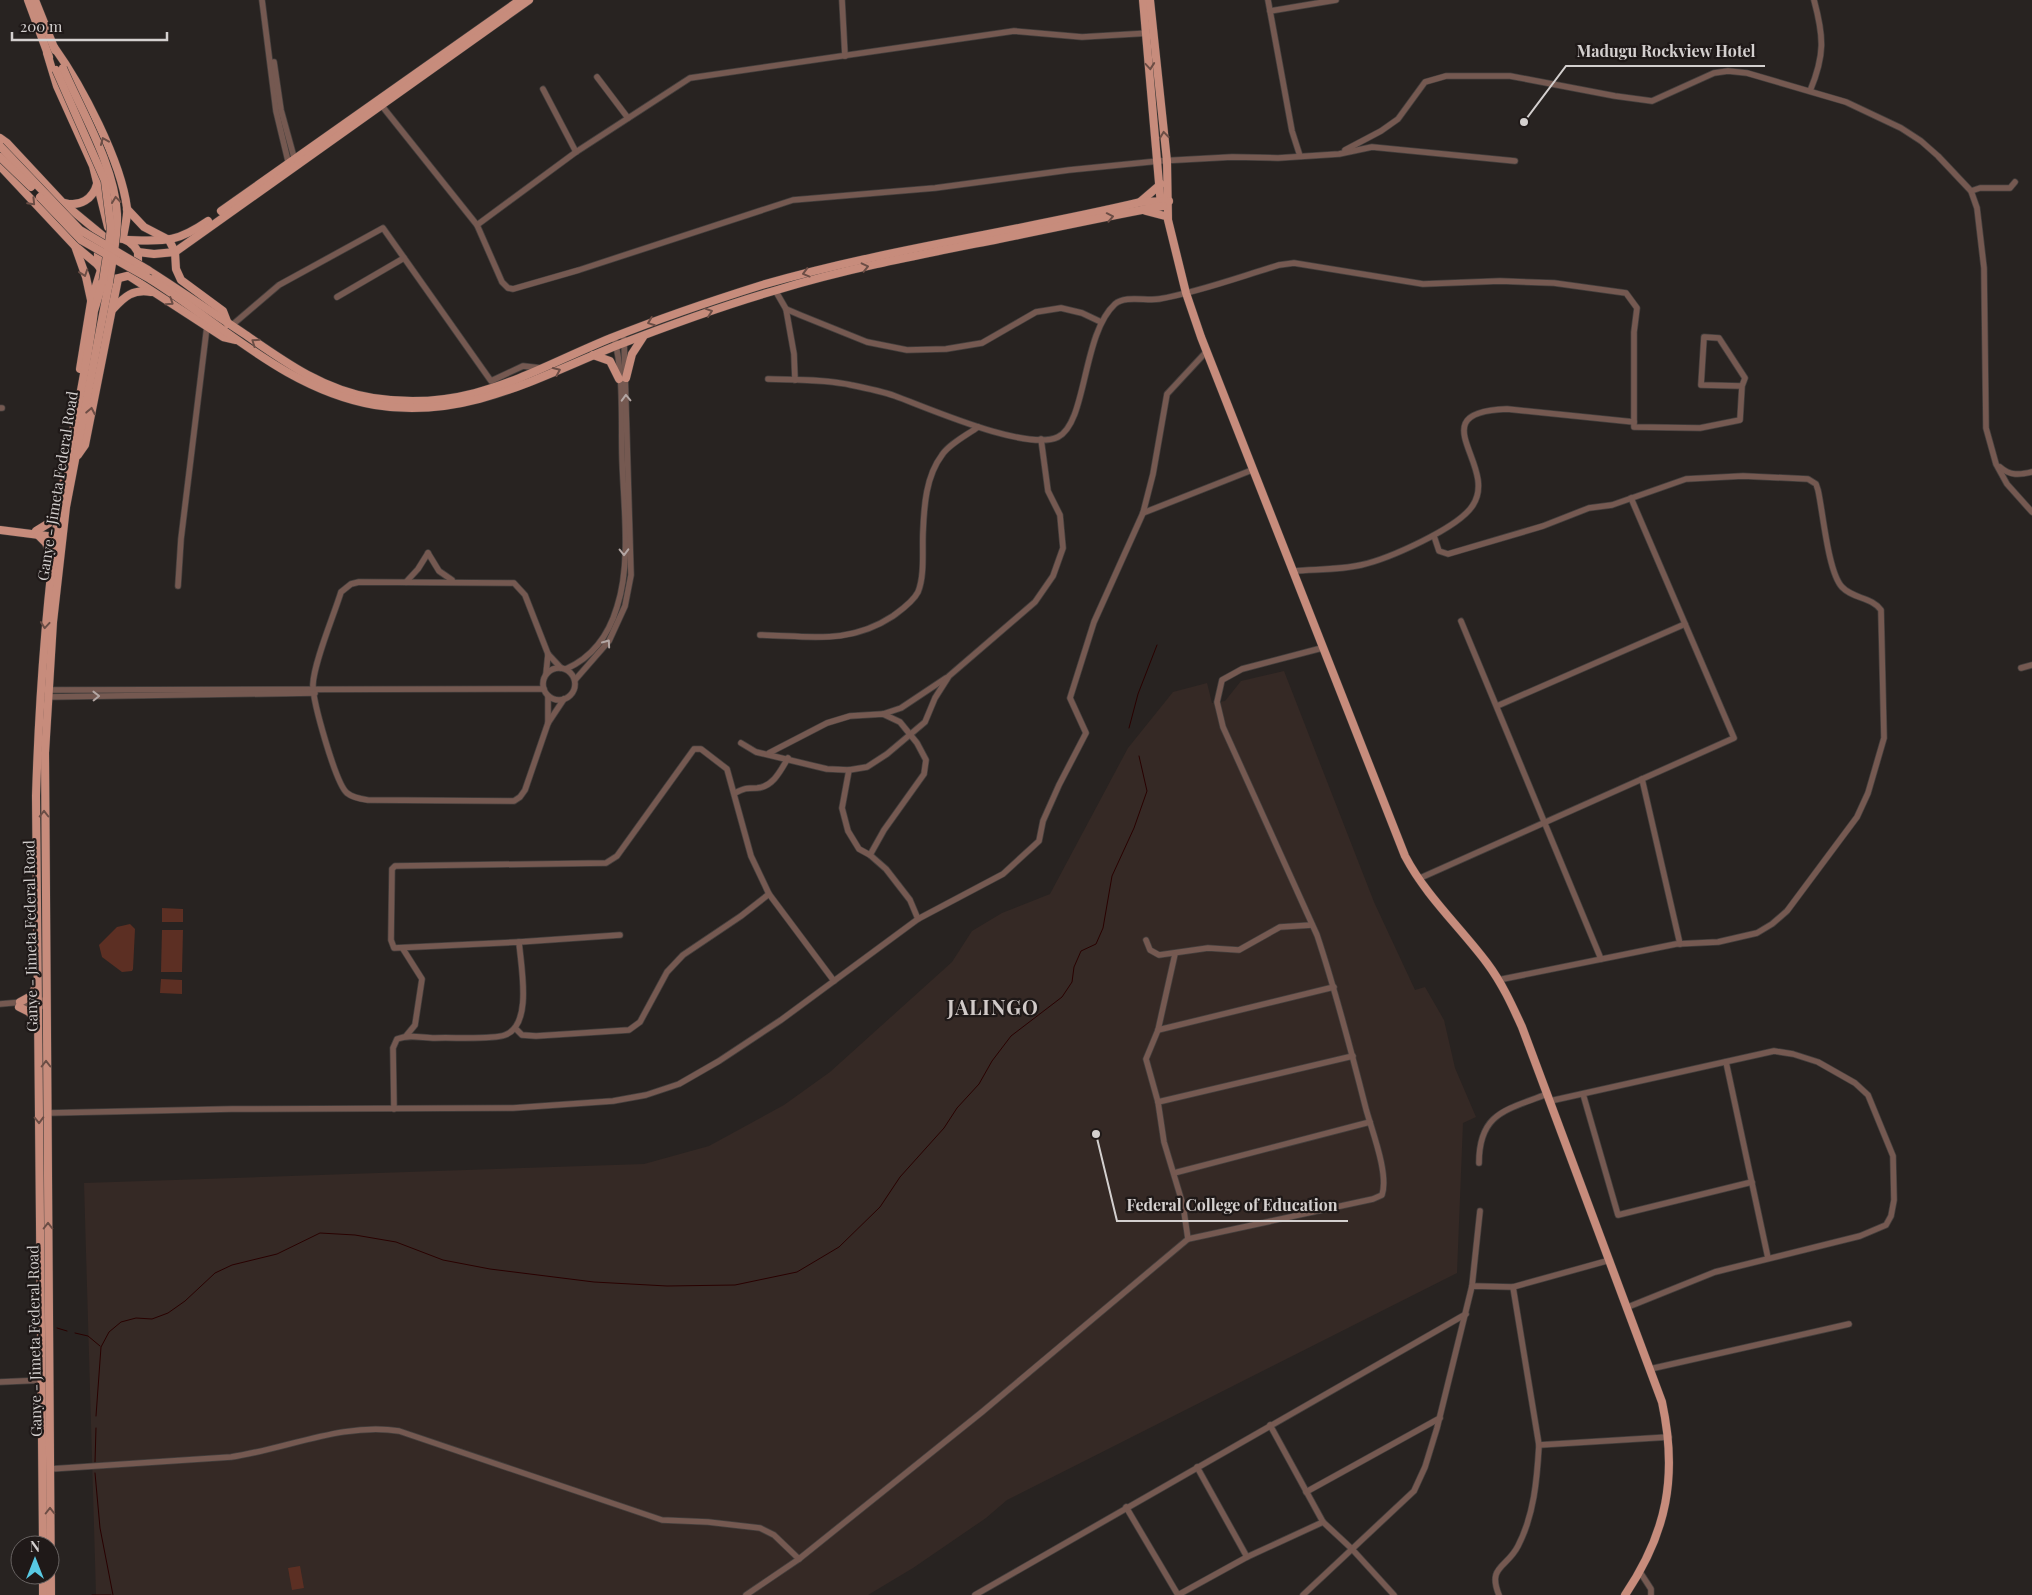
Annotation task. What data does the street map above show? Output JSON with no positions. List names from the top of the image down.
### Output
{
  "streets": {
    "main road": ["Ganye - Jimeta Federal Road"]
  },
  "districts": ["JALINGO"],
  "places": ["Madugu Rockview Hotel", "Federal College of Education"],
  "scale_bar": "200 m",
  "north": "top"
}
